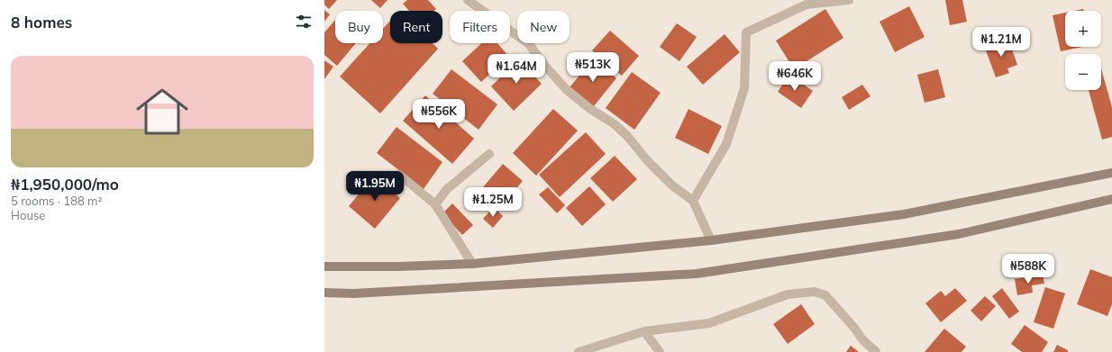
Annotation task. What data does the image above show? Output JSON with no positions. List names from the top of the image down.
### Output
{
  "page": {
    "heading": "8 homes",
    "map_buttons": ["+", "−"],
    "chip": [
      "Buy",
      "Rent",
      "Filters",
      "New"
    ],
    "price": [
      "₦1.21M",
      "₦513K",
      "₦1.64M",
      "₦646K",
      "₦556K",
      "₦1.95M",
      "₦1.25M",
      "₦588K"
    ],
    "list": [
      {
        "name": "₦1,950,000/mo",
        "note": "5 rooms · 188 m² · House"
      }
    ]
  }
}
